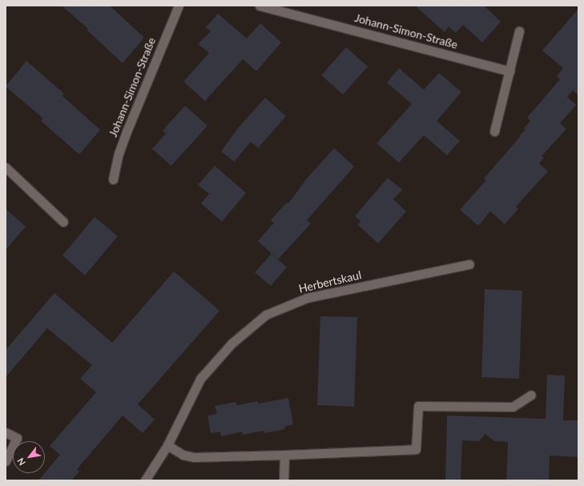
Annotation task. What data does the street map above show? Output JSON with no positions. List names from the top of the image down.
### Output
{
  "streets": {
    "street": ["Johann-Simon-Straße", "Herbertskaul"]
  },
  "north": "bottom left"
}
